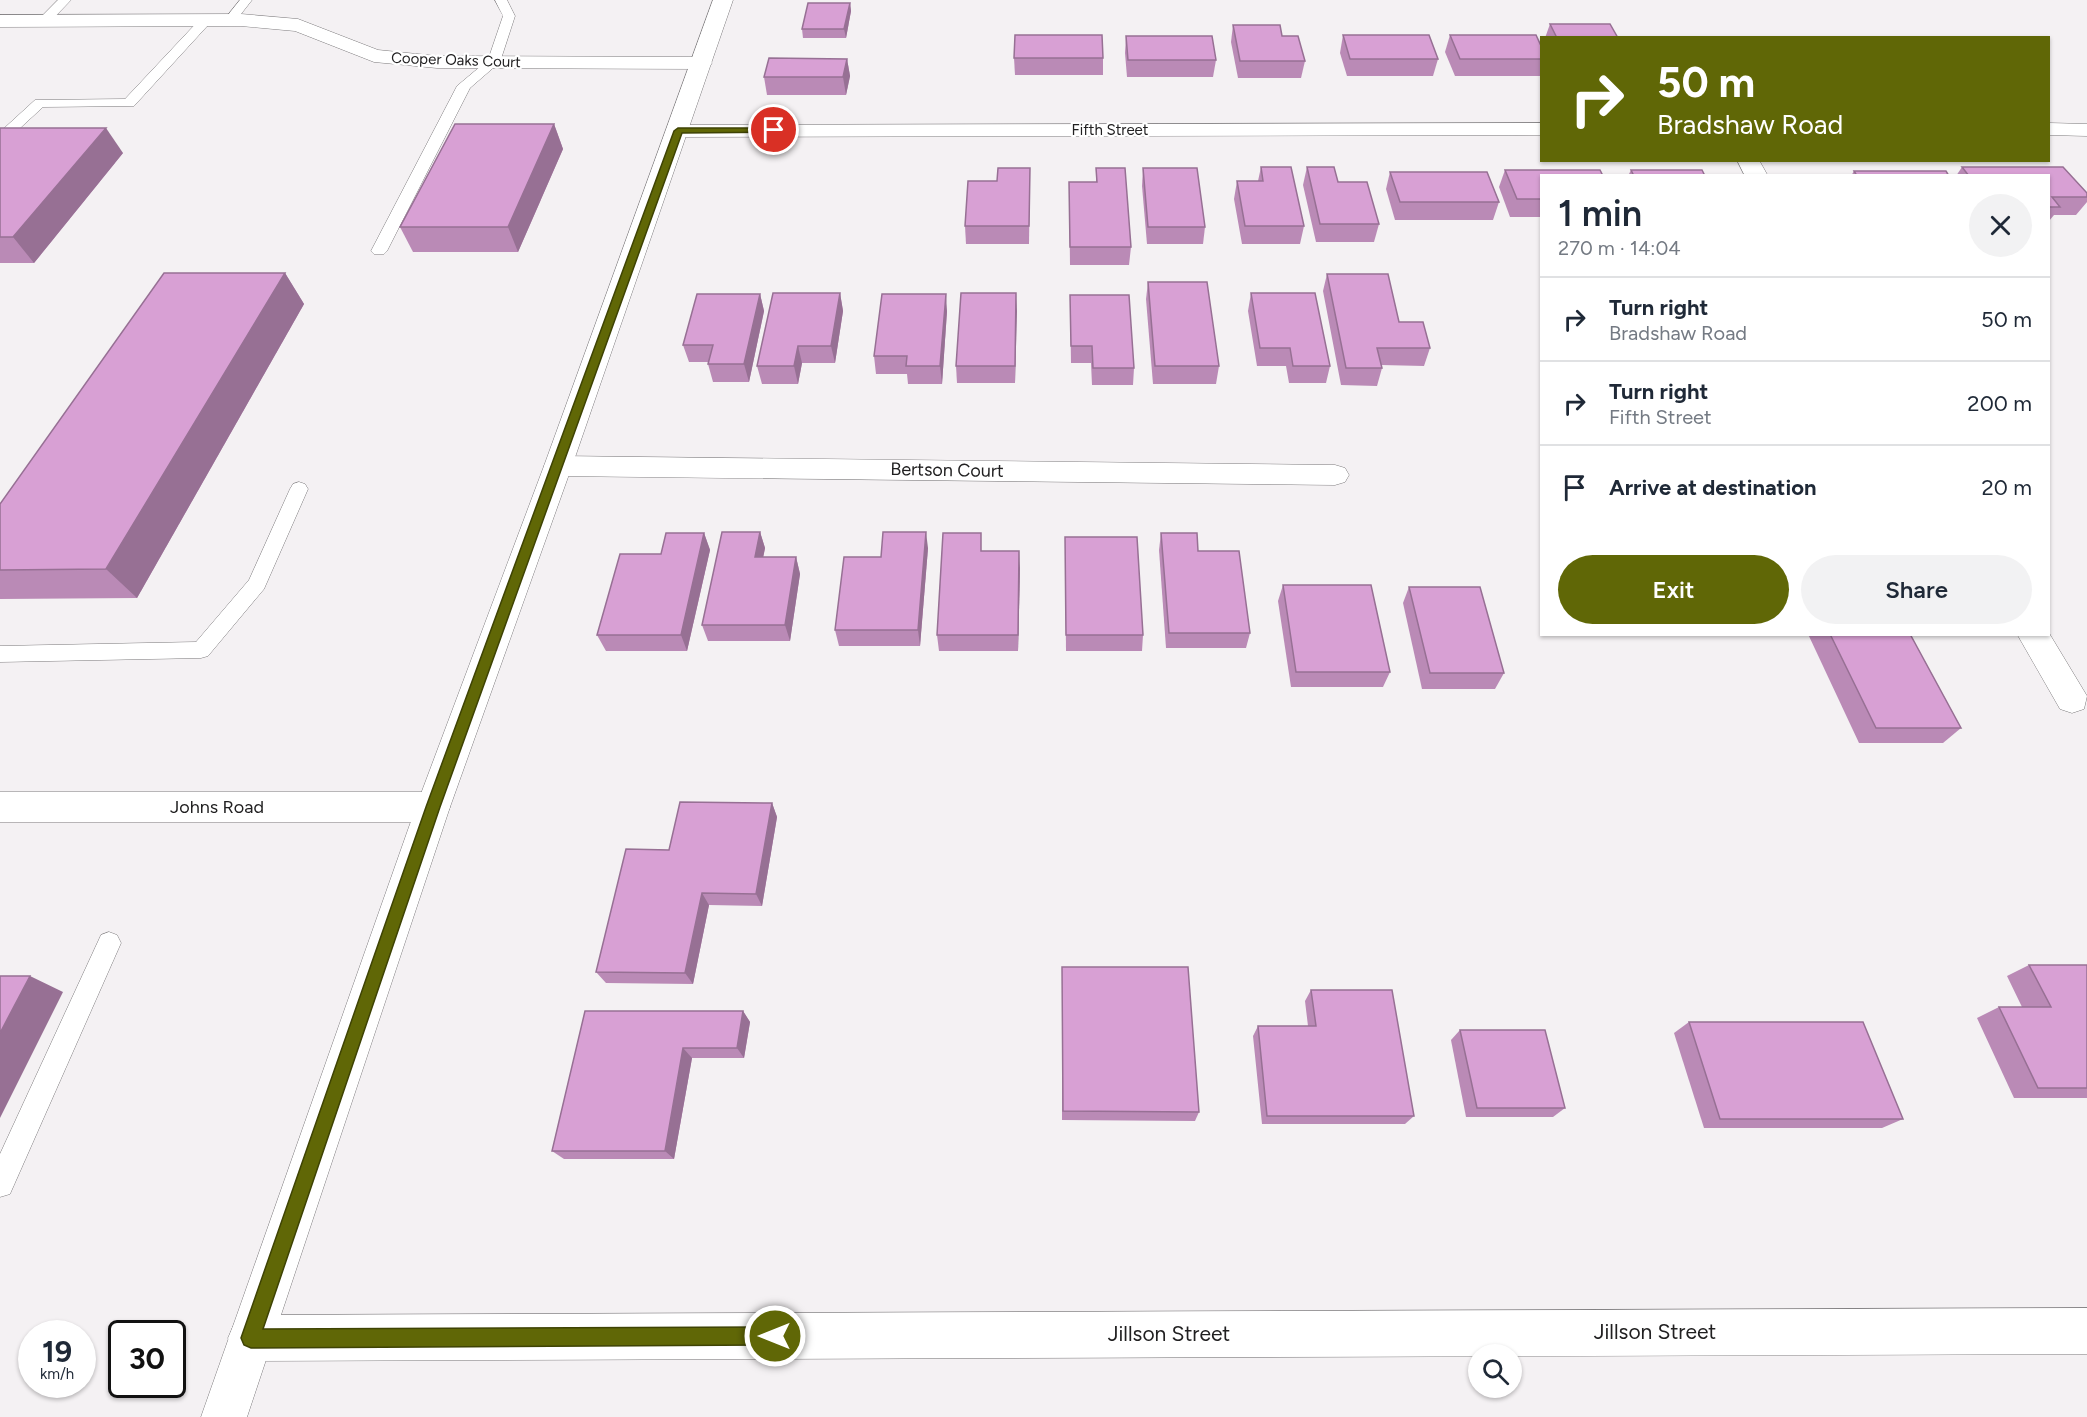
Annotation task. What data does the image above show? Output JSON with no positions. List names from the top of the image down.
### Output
{
  "streets": {
    "street": [
      "Cooper Oaks Court",
      "Fifth Street",
      "Bertson Court",
      "Johns Road",
      "Jillson Street"
    ]
  },
  "page": {
    "turn": ["50 m", "Bradshaw Road"],
    "heading": ["1 min", "270 m · 14:04"],
    "list": [
      {
        "name": "Turn right",
        "note": "Bradshaw Road",
        "value": "50 m"
      },
      {
        "name": "Turn right",
        "note": "Fifth Street",
        "value": "200 m"
      },
      {
        "name": "Arrive at destination",
        "value": "20 m"
      }
    ],
    "buttons": ["Exit", "Share"],
    "speed": "19 km/h",
    "limit": "30"
  }
}
